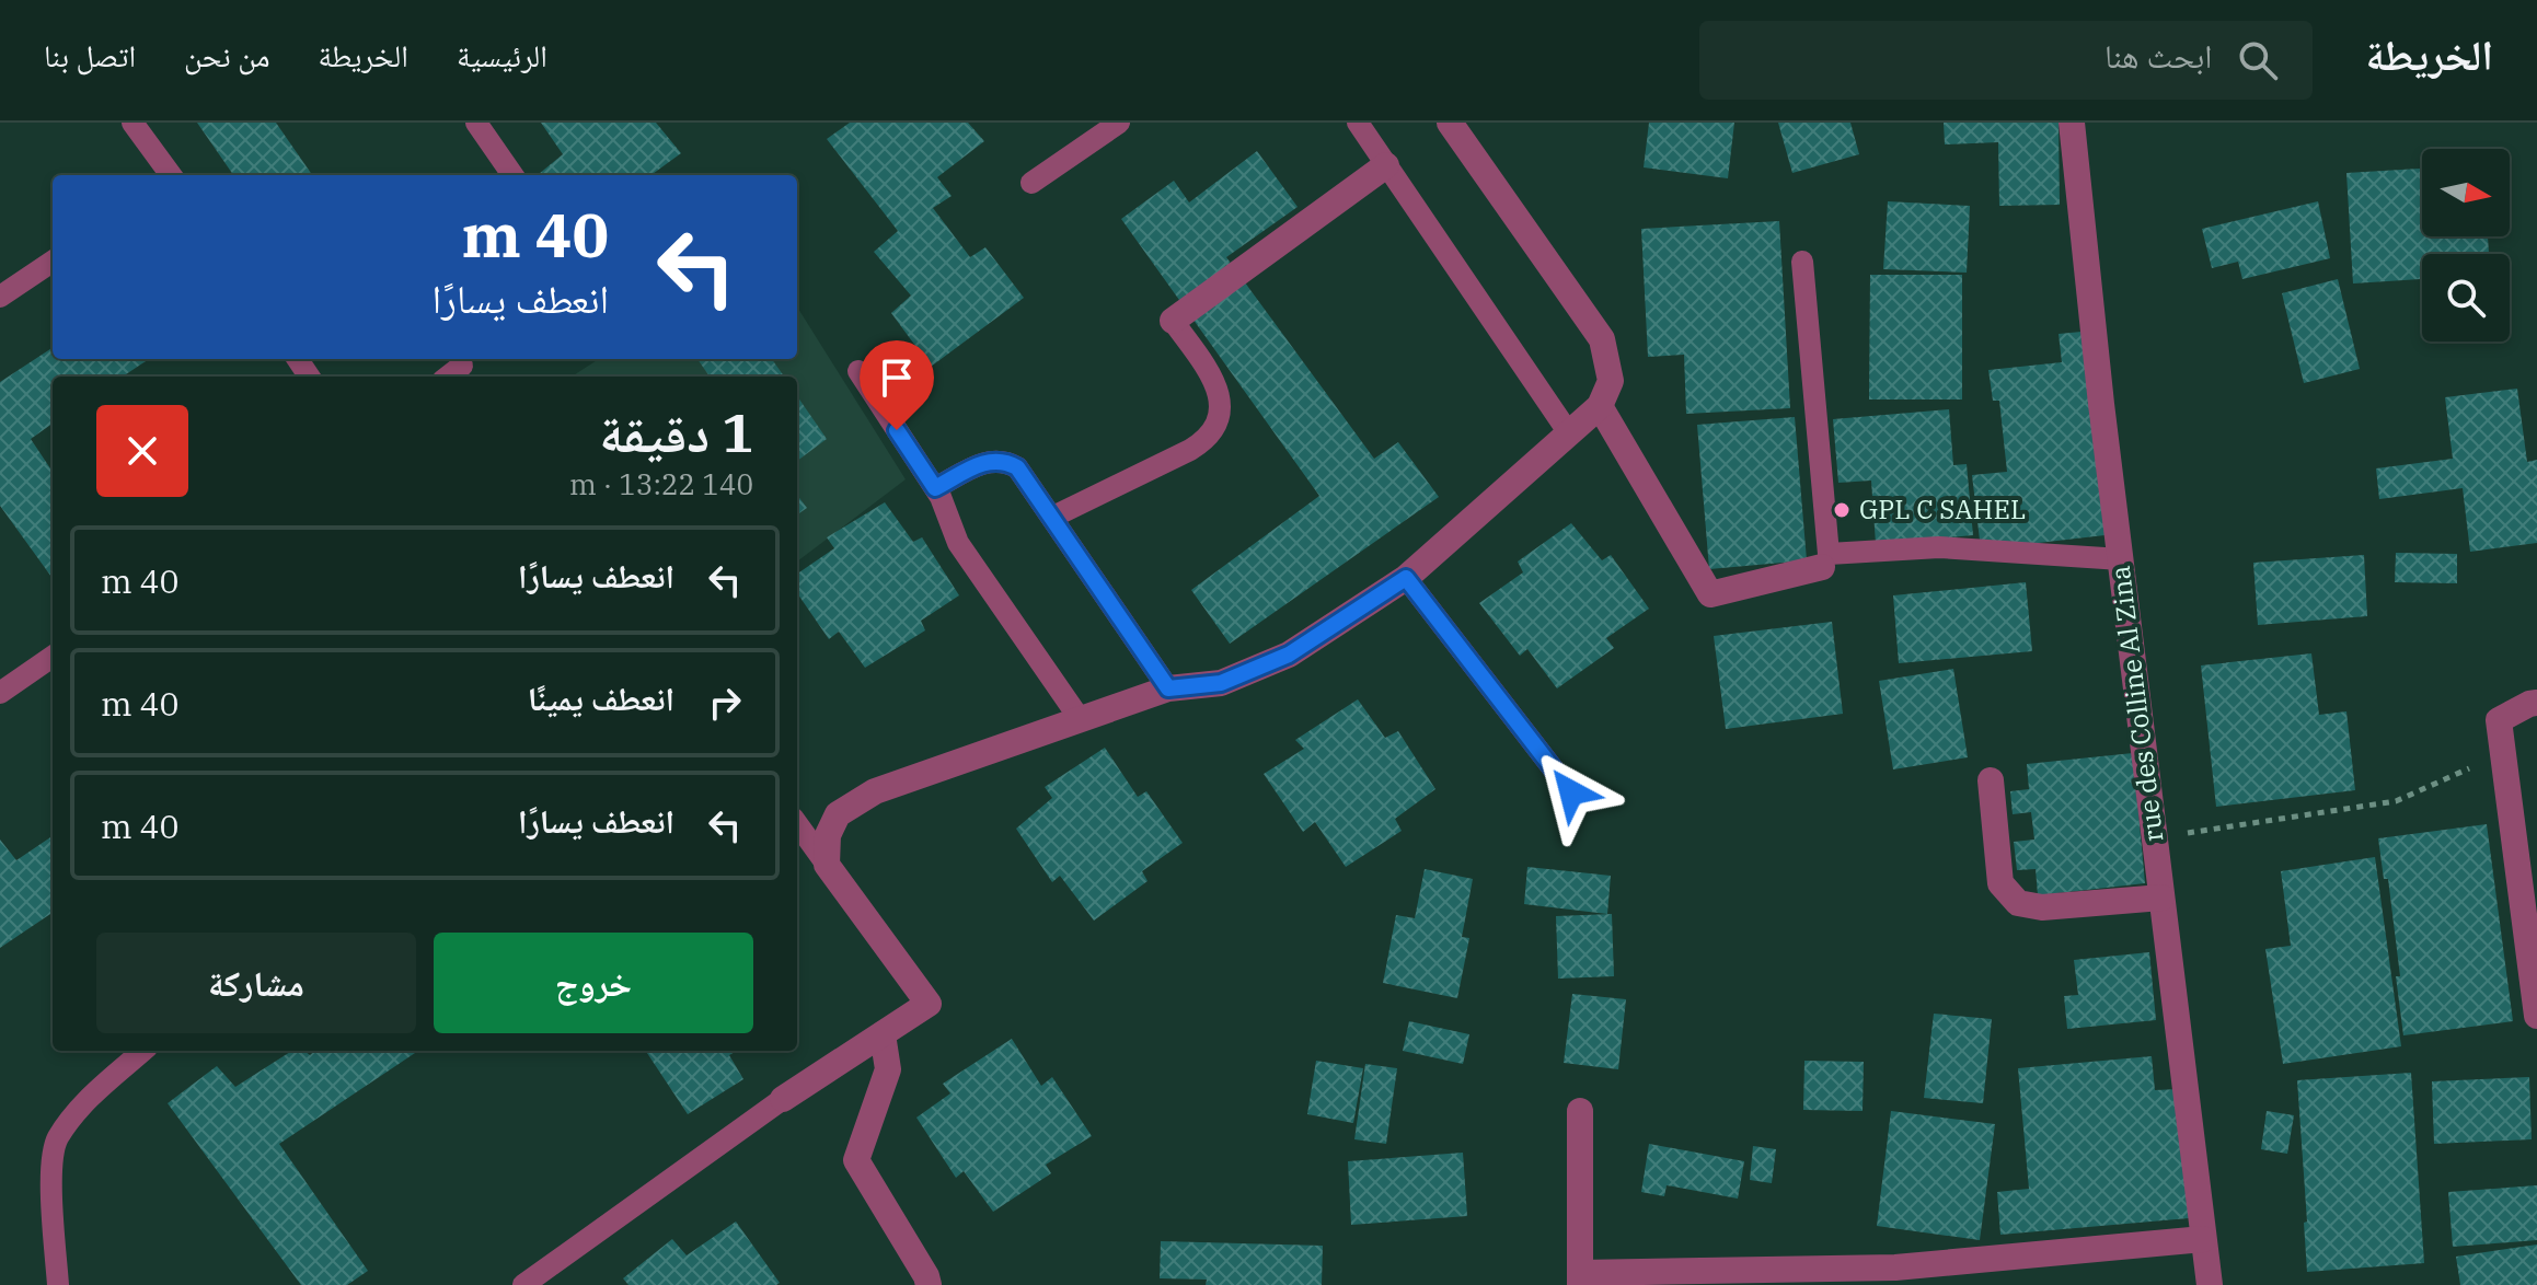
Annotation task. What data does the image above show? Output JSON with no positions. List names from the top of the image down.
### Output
{
  "streets": {
    "street": ["rue des Colline Al Zina"]
  },
  "places": ["GPL C SAHEL"],
  "north": "right",
  "page": {
    "header": "الخريطة",
    "search": "ابحث هنا",
    "nav": [
      "الرئيسية",
      "الخريطة",
      "من نحن",
      "اتصل بنا"
    ],
    "turn": ["40 m", "انعطف يسارًا"],
    "heading": ["1 دقيقة", "140 m · 13:22"],
    "list": [
      {
        "name": "انعطف يسارًا",
        "value": "40 m"
      },
      {
        "name": "انعطف يمينًا",
        "value": "40 m"
      },
      {
        "name": "انعطف يسارًا",
        "value": "40 m"
      }
    ],
    "buttons": ["خروج", "مشاركة"]
  }
}
